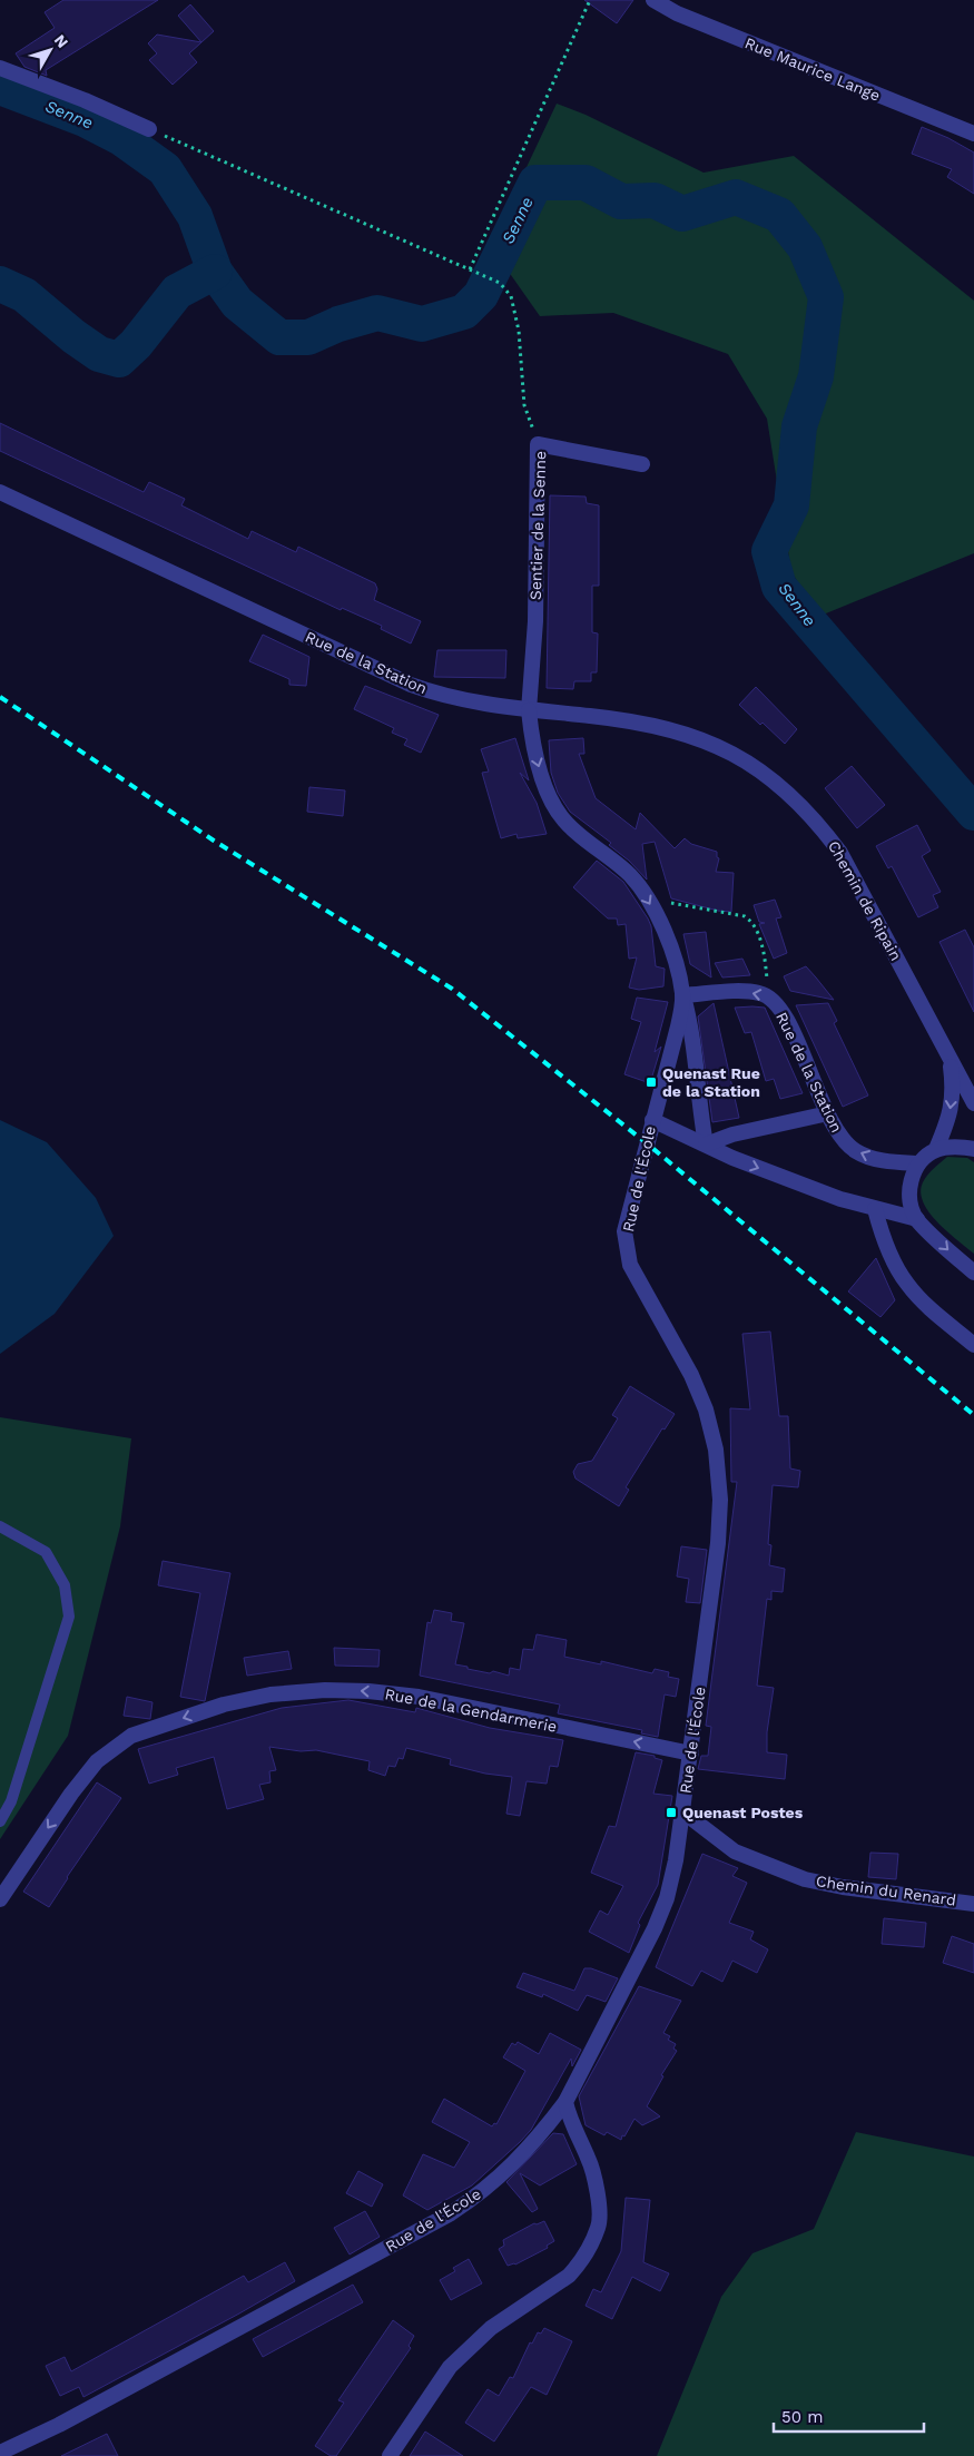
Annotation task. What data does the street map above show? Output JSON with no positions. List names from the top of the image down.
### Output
{
  "streets": {
    "street": [
      "Rue Maurice Lange",
      "Sentier de la Senne",
      "Rue de la Station",
      "Chemin de Ripain",
      "Rue de l'École",
      "Rue de la Gendarmerie",
      "Chemin du Renard"
    ]
  },
  "crossings": [
    ["Sentier de la Senne", "Rue de la Station"],
    ["Sentier de la Senne", "Chemin de Ripain"],
    ["Rue de la Station", "Chemin de Ripain"],
    ["Rue de la Station", "Rue de l'École"],
    ["Rue de l'École", "Rue de la Gendarmerie"],
    ["Rue de l'École", "Chemin du Renard"]
  ],
  "one_way": ["Rue de la Gendarmerie"],
  "water": ["Senne"],
  "places": {
    "transit": ["Quenast Rue de la Station", "Quenast Postes"]
  },
  "scale_bar": "50 m",
  "north": "top right"
}
